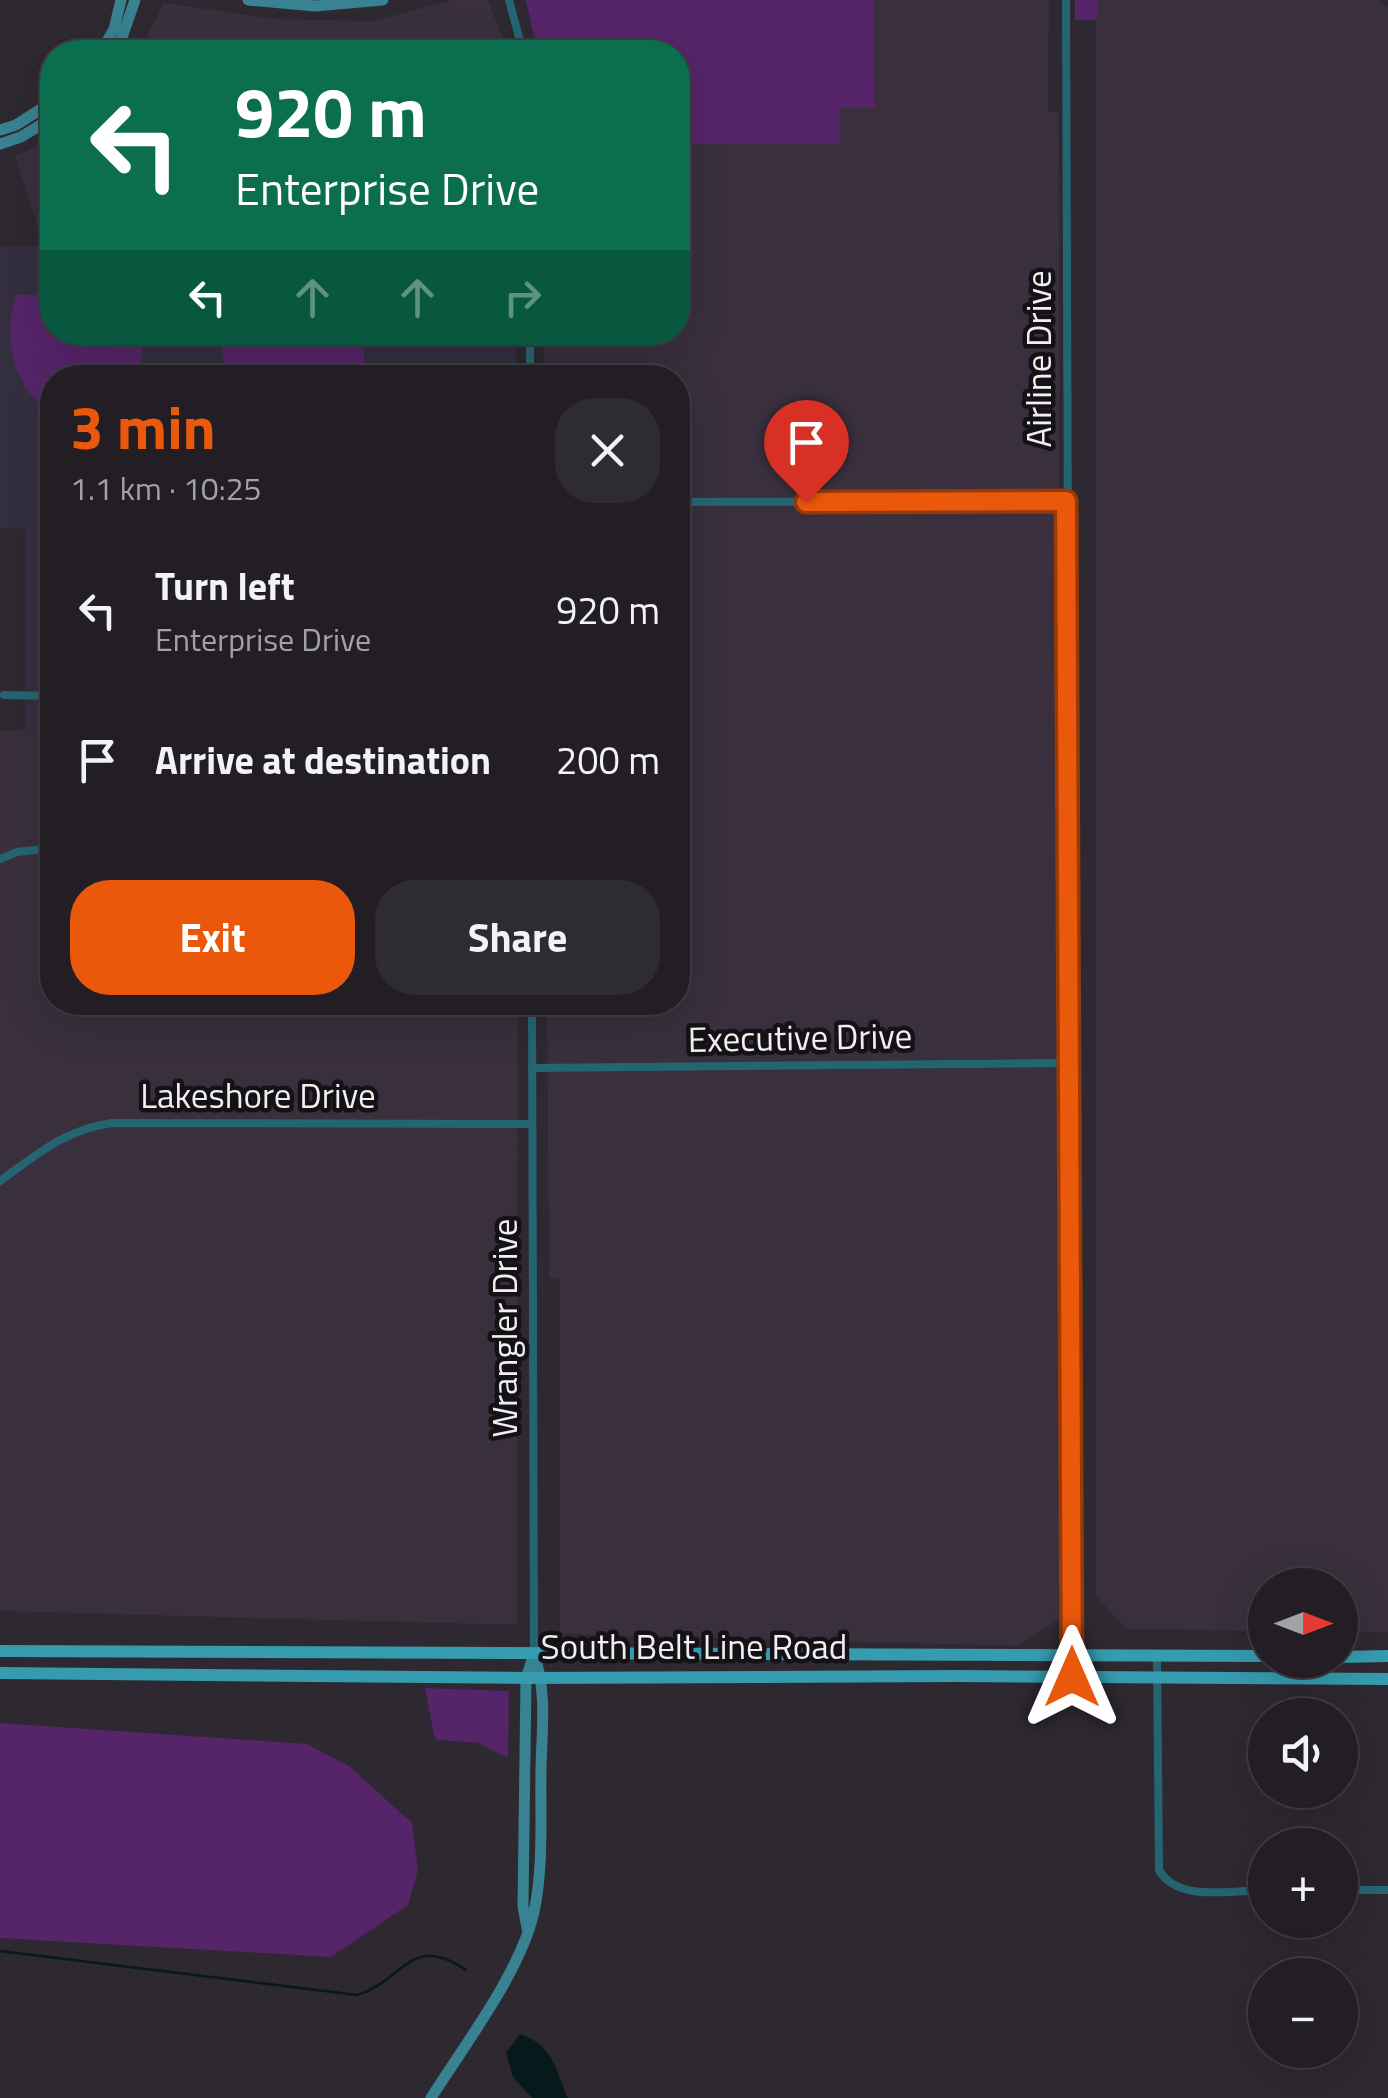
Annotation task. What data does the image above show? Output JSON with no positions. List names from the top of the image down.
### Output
{
  "streets": {
    "main road": ["South Belt Line Road"],
    "street": [
      "Airline Drive",
      "Executive Drive",
      "Lakeshore Drive",
      "Wrangler Drive"
    ]
  },
  "crossings": [
    ["Airline Drive", "Executive Drive"],
    ["Airline Drive", "South Belt Line Road"],
    ["Executive Drive", "Wrangler Drive"],
    ["Lakeshore Drive", "Wrangler Drive"],
    ["Wrangler Drive", "South Belt Line Road"]
  ],
  "north": "right",
  "page": {
    "turn": ["920 m", "Enterprise Drive"],
    "heading": ["3 min", "1.1 km · 10:25"],
    "list": [
      {
        "name": "Turn left",
        "note": "Enterprise Drive",
        "value": "920 m"
      },
      {
        "name": "Arrive at destination",
        "value": "200 m"
      }
    ],
    "buttons": ["Exit", "Share"],
    "map_buttons": ["+", "−"]
  }
}
